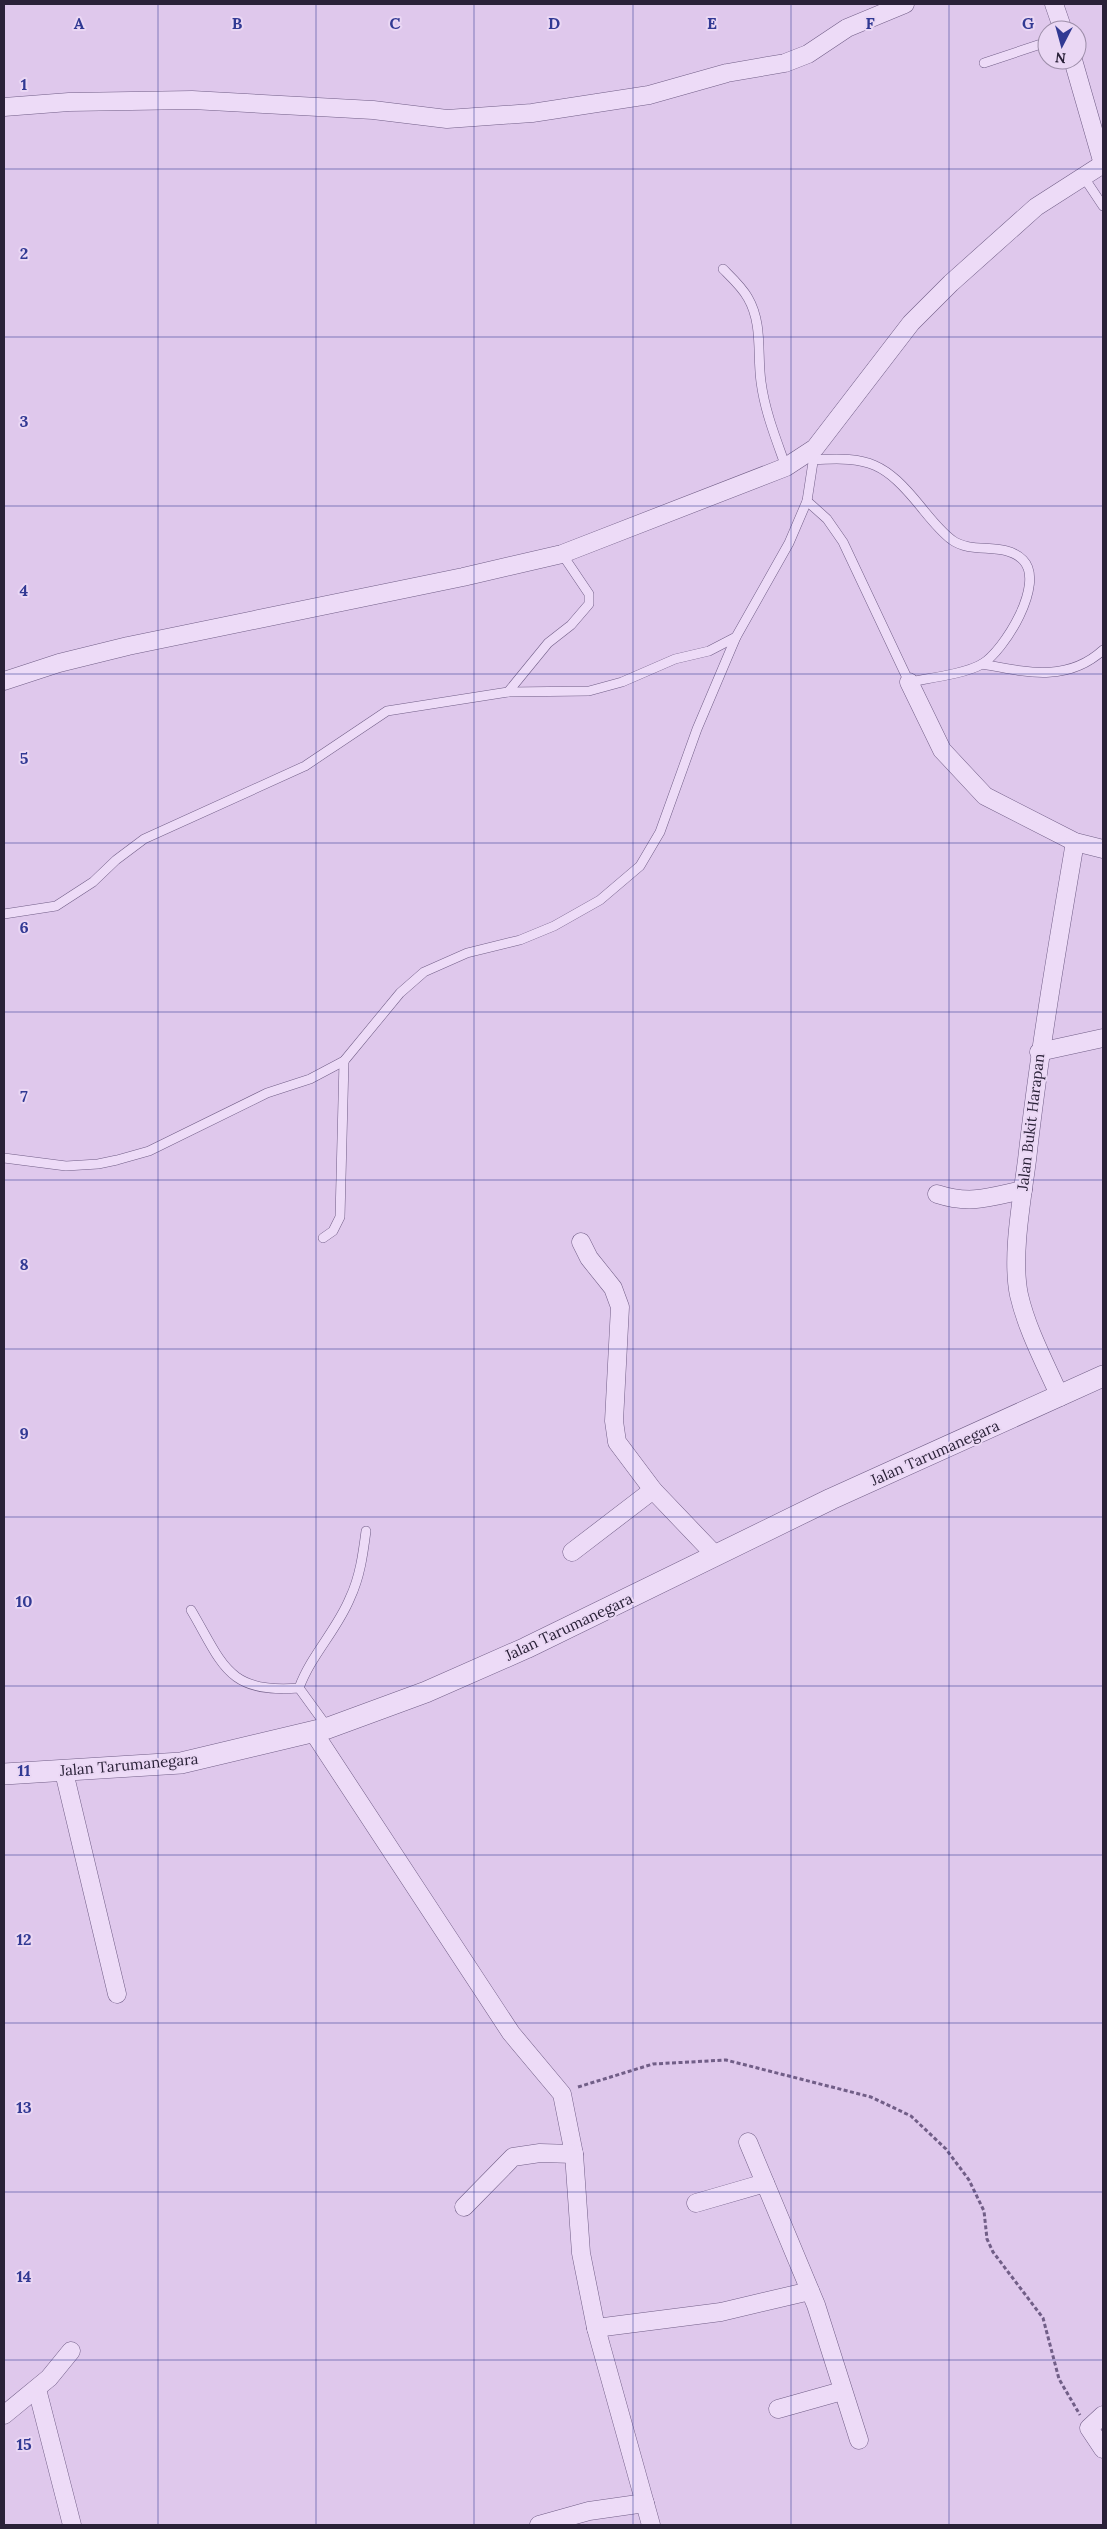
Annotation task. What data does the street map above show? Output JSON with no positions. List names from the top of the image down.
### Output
{
  "streets": {
    "street": ["Jalan Bukit Harapan", "Jalan Tarumanegara"]
  },
  "crossings": [
    ["Jalan Bukit Harapan", "Jalan Tarumanegara"]
  ],
  "north": "bottom",
  "grid": {
    "columns": [
      "A",
      "B",
      "C",
      "D",
      "E",
      "F",
      "G"
    ],
    "rows": [
      "1",
      "2",
      "3",
      "4",
      "5",
      "6",
      "7",
      "8",
      "9",
      "10",
      "11",
      "12",
      "13",
      "14",
      "15"
    ]
  }
}
